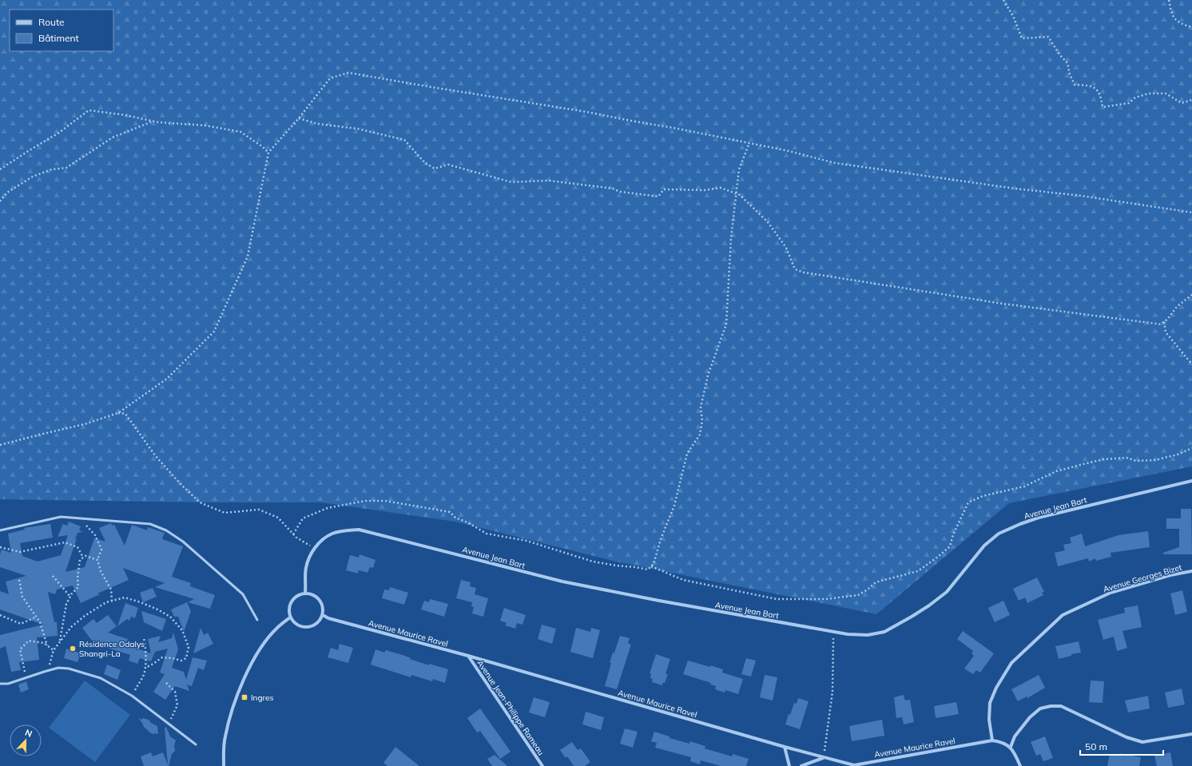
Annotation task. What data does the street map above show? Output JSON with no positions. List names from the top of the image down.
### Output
{
  "streets": {
    "street": [
      "Avenue Jean Bart",
      "Avenue Georges Bizet",
      "Avenue Maurice Ravel",
      "Avenue Jean-Philippe Rameau"
    ]
  },
  "crossings": [
    ["Avenue Jean Bart", "Avenue Maurice Ravel"],
    ["Avenue Georges Bizet", "Avenue Maurice Ravel"],
    ["Avenue Maurice Ravel", "Avenue Jean-Philippe Rameau"]
  ],
  "places": {
    "other": ["Résidence Odalys Shangri-La"],
    "transit": ["Ingres"]
  },
  "legend": ["Route", "Bâtiment"],
  "scale_bar": "50 m",
  "north": "top"
}
